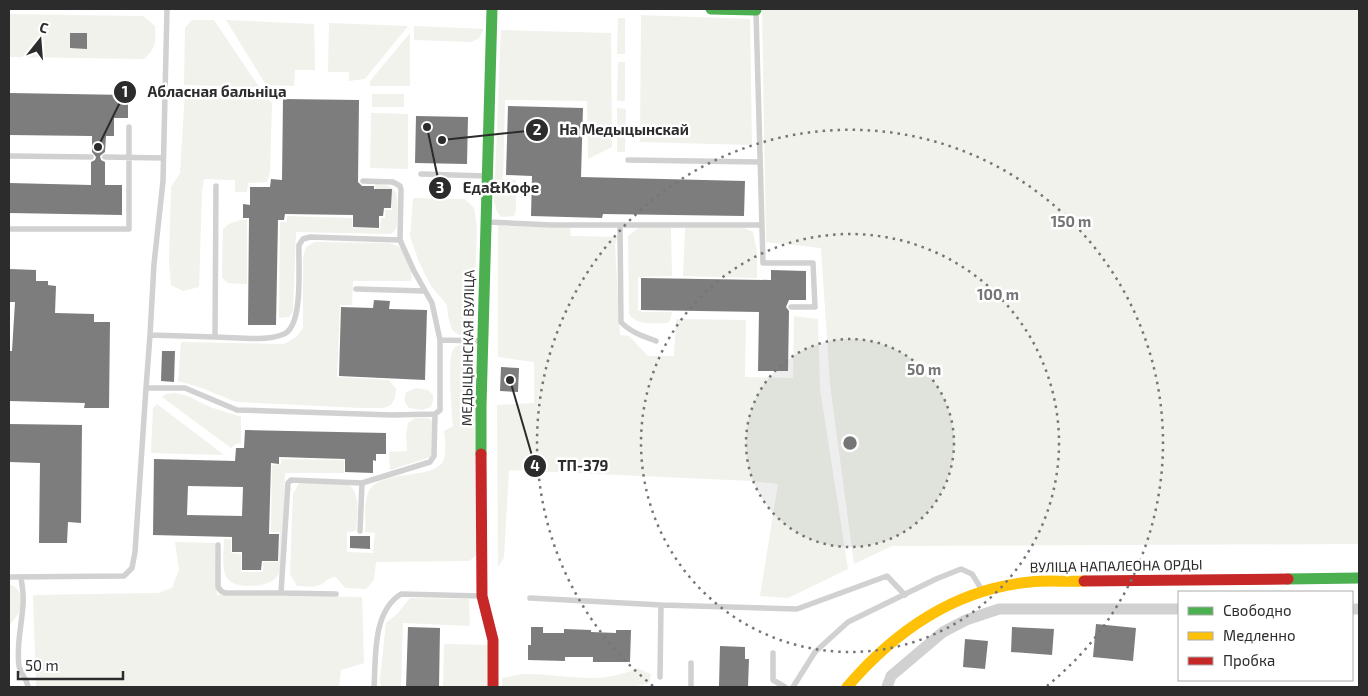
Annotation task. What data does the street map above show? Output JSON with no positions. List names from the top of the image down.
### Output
{
  "streets": {
    "street": ["МЕДЫЦЫНСКАЯ ВУЛІЦА", "ВУЛІЦА НАПАЛЕОНА ОРДЫ"]
  },
  "places": [
    "Еда&Кофе",
    "На Медыцынскай",
    "Абласная бальніца",
    "ТП-379"
  ],
  "legend": ["Свободно", "Медленно", "Пробка"],
  "scale_bar": "50 m",
  "north": "top",
  "rings": ["150 m", "100 m", "50 m"]
}
